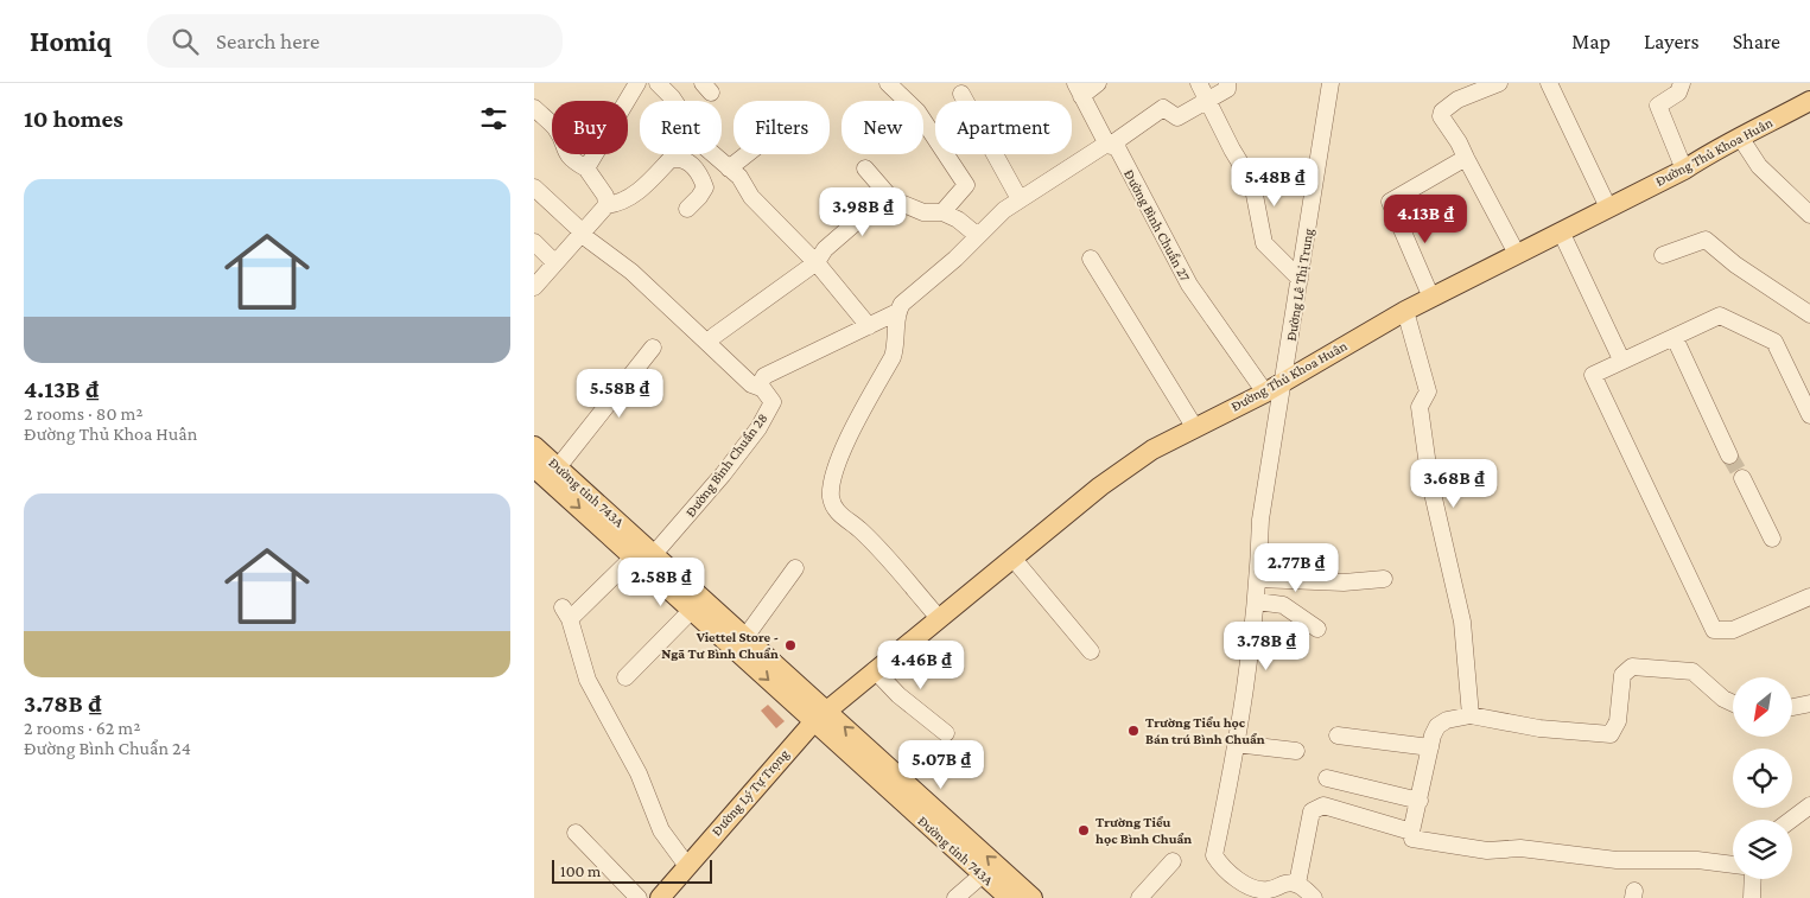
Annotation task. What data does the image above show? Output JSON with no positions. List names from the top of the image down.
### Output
{
  "streets": {
    "main road": ["Đường Thủ Khoa Huân", "Đường tỉnh 743A", "Đường Lý Tự Trọng"],
    "street": ["Đường Bình Chuẩn 27", "Đường Lê Thị Trung", "Đường Bình Chuẩn 28"]
  },
  "crossings": [
    ["Đường Thủ Khoa Huân", "Đường Bình Chuẩn 27"],
    ["Đường Thủ Khoa Huân", "Đường Lê Thị Trung"],
    ["Đường Thủ Khoa Huân", "Đường tỉnh 743A"],
    ["Đường Thủ Khoa Huân", "Đường Lý Tự Trọng"],
    ["Đường Bình Chuẩn 28", "Đường tỉnh 743A"],
    ["Đường tỉnh 743A", "Đường Lý Tự Trọng"]
  ],
  "places": ["Viettel Store - Ngã Tư Bình Chuẩn", "Trường Tiểu học Bán trú Bình Chuẩn", "Trường Tiểu học Bình Chuẩn"],
  "scale_bar": "100 m",
  "north": "bottom left",
  "page": {
    "header": "Homiq",
    "search": "Search here",
    "nav": ["Map", "Layers", "Share"],
    "heading": "10 homes",
    "chip": [
      "Buy",
      "Rent",
      "Filters",
      "New",
      "Apartment"
    ],
    "list": [
      {
        "name": "4.13B ₫",
        "note": "2 rooms · 80 m² · Đường Thủ Khoa Huân"
      },
      {
        "name": "3.78B ₫",
        "note": "2 rooms · 62 m² · Đường Bình Chuẩn 24"
      }
    ],
    "price": [
      "5.48B ₫",
      "3.98B ₫",
      "4.13B ₫",
      "5.58B ₫",
      "3.68B ₫",
      "2.77B ₫",
      "2.58B ₫",
      "3.78B ₫",
      "4.46B ₫",
      "5.07B ₫"
    ],
    "scale": "100 m"
  }
}
